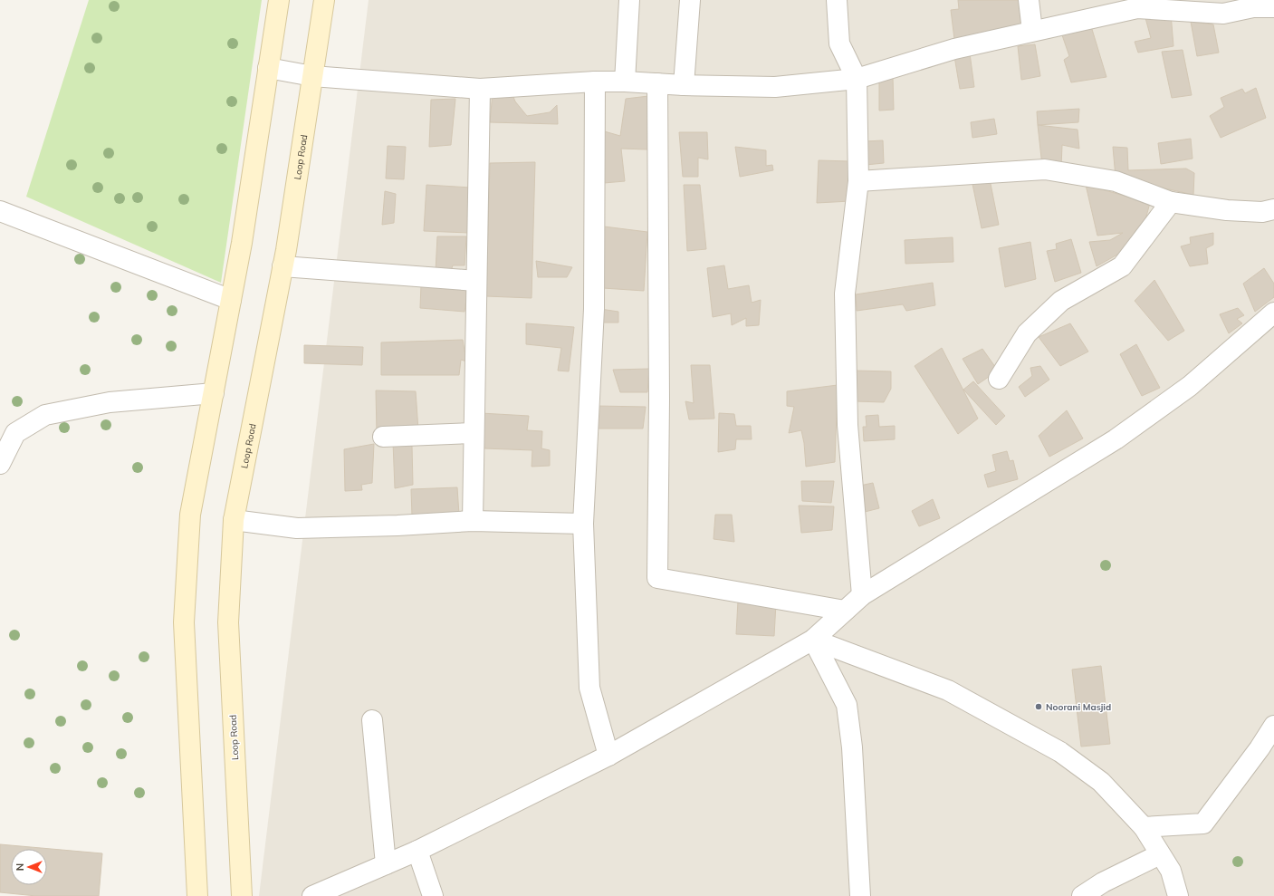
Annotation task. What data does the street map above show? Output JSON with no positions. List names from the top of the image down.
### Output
{
  "streets": {
    "main road": ["Loop Road"]
  },
  "places": ["Noorani Masjid"],
  "north": "left"
}
